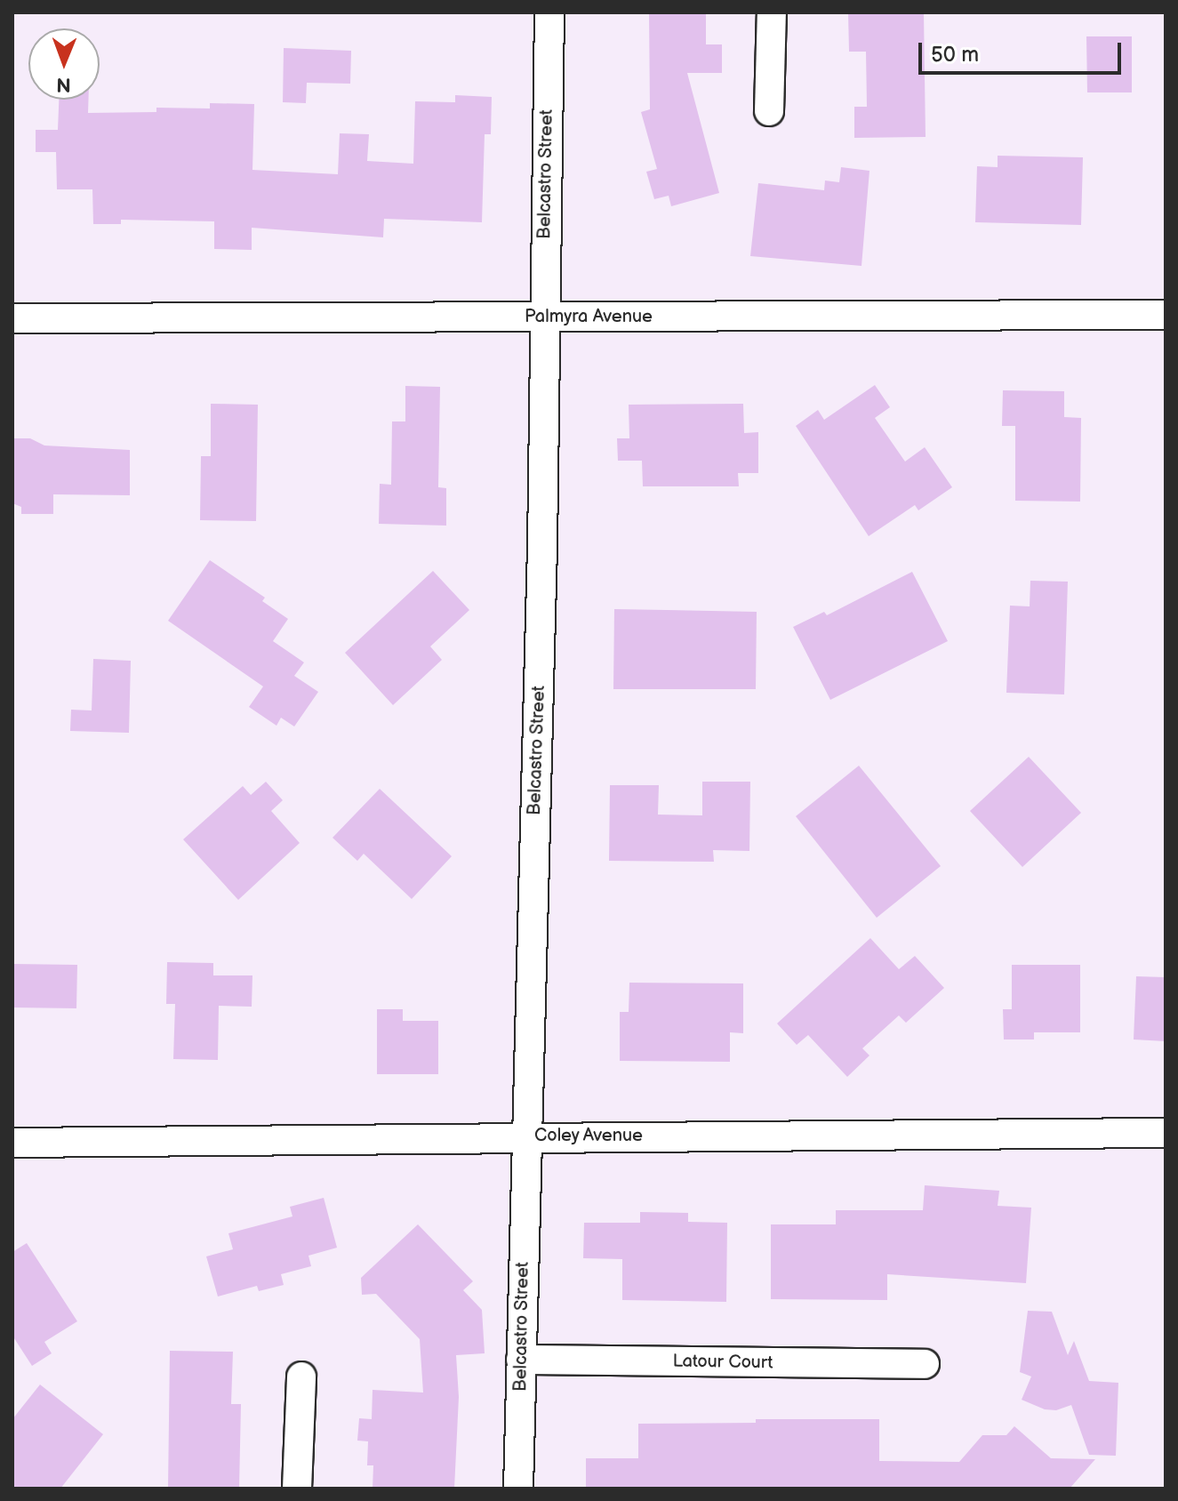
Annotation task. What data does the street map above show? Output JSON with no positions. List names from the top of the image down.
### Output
{
  "streets": {
    "street": [
      "Belcastro Street",
      "Palmyra Avenue",
      "Coley Avenue",
      "Latour Court"
    ]
  },
  "crossings": [
    ["Belcastro Street", "Palmyra Avenue"],
    ["Belcastro Street", "Coley Avenue"],
    ["Belcastro Street", "Latour Court"]
  ],
  "scale_bar": "50 m",
  "north": "bottom"
}
